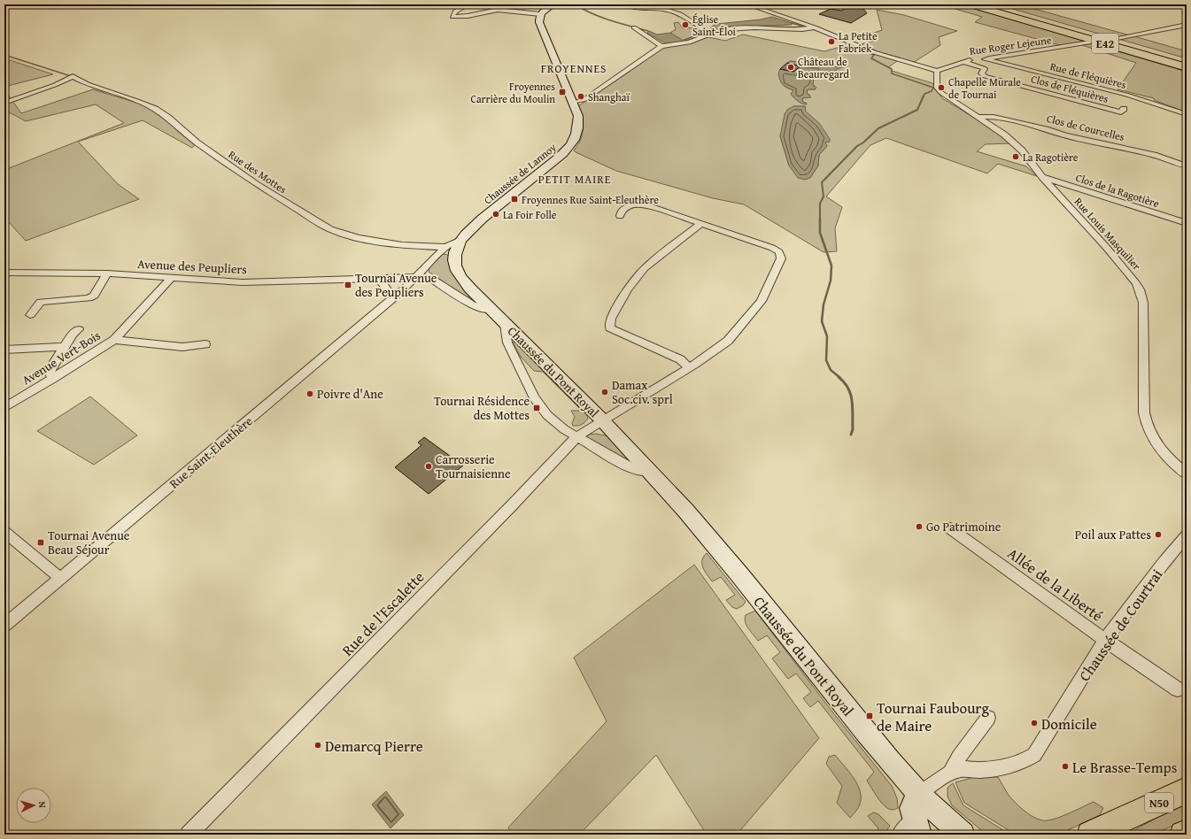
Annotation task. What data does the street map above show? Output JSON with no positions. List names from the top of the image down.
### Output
{
  "streets": {
    "highway": ["E42"],
    "main road": ["Chaussée de Lannoy", "Chaussée du Pont Royal", "N50"],
    "street": [
      "Rue Roger Lejeune",
      "Rue de Fléquières",
      "Clos de Fléquières",
      "Clos de Courcelles",
      "Rue des Mottes",
      "Clos de la Ragotière",
      "Rue Louis Masquilier",
      "Avenue des Peupliers",
      "Avenue Vert-Bois",
      "Rue Saint-Eleuthère",
      "Allée de la Liberté",
      "Rue de l'Escalette",
      "Chaussée de Courtrai"
    ]
  },
  "crossings": [
    ["Rue Roger Lejeune", "Rue de Fléquières"],
    ["Rue Roger Lejeune", "Clos de Fléquières"],
    ["Rue Roger Lejeune", "Rue Louis Masquilier"],
    ["Clos de Courcelles", "Rue Louis Masquilier"],
    ["Chaussée de Lannoy", "Chaussée du Pont Royal"],
    ["Clos de la Ragotière", "Rue Louis Masquilier"],
    ["Avenue des Peupliers", "Avenue Vert-Bois"],
    ["Avenue des Peupliers", "Chaussée du Pont Royal"],
    ["Avenue des Peupliers", "Rue Saint-Eleuthère"],
    ["Chaussée du Pont Royal", "Rue de l'Escalette"],
    ["Chaussée du Pont Royal", "Chaussée de Courtrai"],
    ["Allée de la Liberté", "Chaussée de Courtrai"]
  ],
  "districts": ["FROYENNES", "PETIT MAIRE"],
  "places": {
    "other": [
      "Église Saint-Éloi",
      "La Petite Fabriek",
      "Château de Beauregard",
      "Chapelle Murale de Tournai",
      "Shanghaï",
      "La Ragotière",
      "La Foir Folle",
      "Damax Soc.civ. sprl",
      "Poivre d'Ane",
      "Carrosserie Tournaisienne",
      "Go Patrimoine",
      "Poil aux Pattes",
      "Domicile",
      "Demarcq Pierre",
      "Le Brasse-Temps"
    ],
    "transit": [
      "Froyennes Carrière du Moulin",
      "Froyennes Rue Saint-Eleuthère",
      "Tournai Avenue des Peupliers",
      "Tournai Résidence des Mottes",
      "Tournai Avenue Beau Séjour",
      "Tournai Faubourg de Maire"
    ]
  },
  "north": "right"
}
